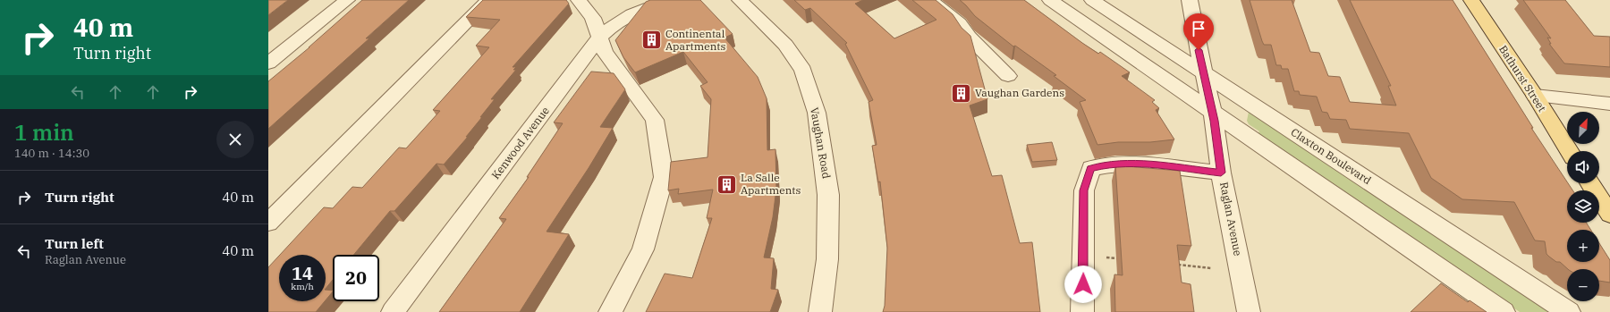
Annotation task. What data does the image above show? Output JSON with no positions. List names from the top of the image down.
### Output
{
  "streets": {
    "main road": ["Bathurst Street"],
    "street": [
      "Kenwood Avenue",
      "Vaughan Road",
      "Claxton Boulevard",
      "Raglan Avenue"
    ]
  },
  "crossings": [
    ["Claxton Boulevard", "Raglan Avenue"]
  ],
  "places": {
    "building": ["Continental Apartments", "Vaughan Gardens", "La Salle Apartments"]
  },
  "north": "top right",
  "page": {
    "turn": ["40 m", "Turn right"],
    "heading": ["1 min", "140 m · 14:30"],
    "map_buttons": ["+", "−"],
    "list": [
      {
        "name": "Turn right",
        "value": "40 m"
      },
      {
        "name": "Turn left",
        "note": "Raglan Avenue",
        "value": "40 m"
      }
    ],
    "speed": "14 km/h",
    "limit": "20"
  }
}
